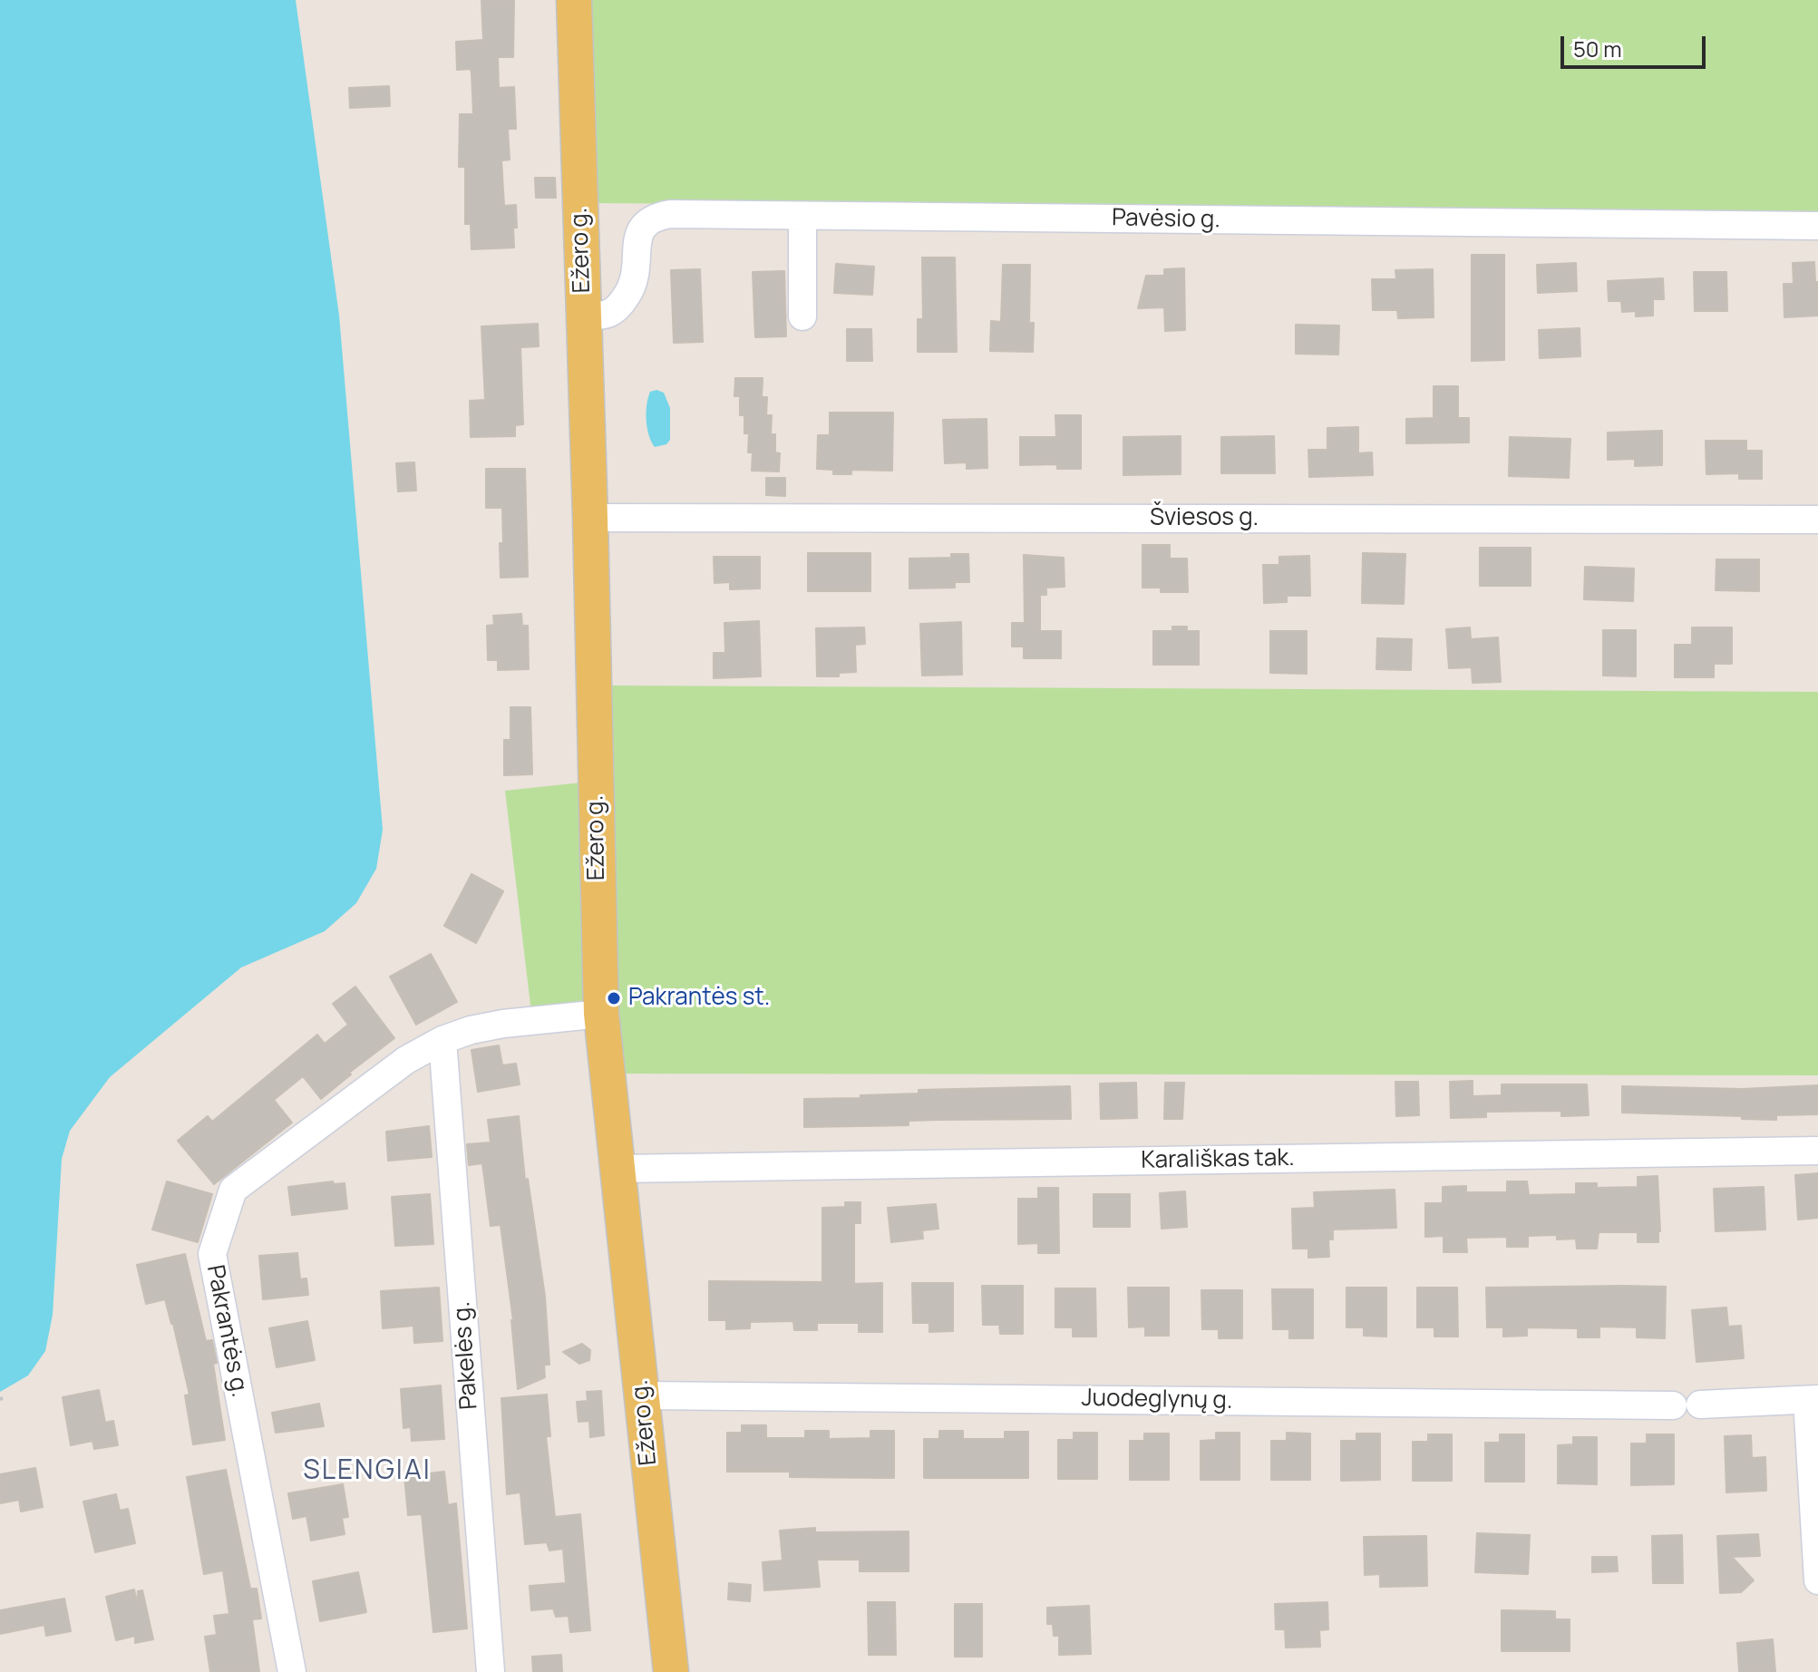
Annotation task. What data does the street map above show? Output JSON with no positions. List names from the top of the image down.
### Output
{
  "streets": {
    "main road": ["Ežero g."],
    "street": [
      "Pavėsio g.",
      "Šviesos g.",
      "Karališkas tak.",
      "Pakrantės g.",
      "Pakelės g.",
      "Juodeglynų g."
    ]
  },
  "crossings": [
    ["Pavėsio g.", "Ežero g."],
    ["Ežero g.", "Šviesos g."],
    ["Ežero g.", "Karališkas tak."],
    ["Ežero g.", "Pakrantės g."],
    ["Ežero g.", "Juodeglynų g."],
    ["Pakrantės g.", "Pakelės g."]
  ],
  "districts": ["SLENGIAI"],
  "places": ["Pakrantės st."],
  "scale_bar": "50 m"
}
